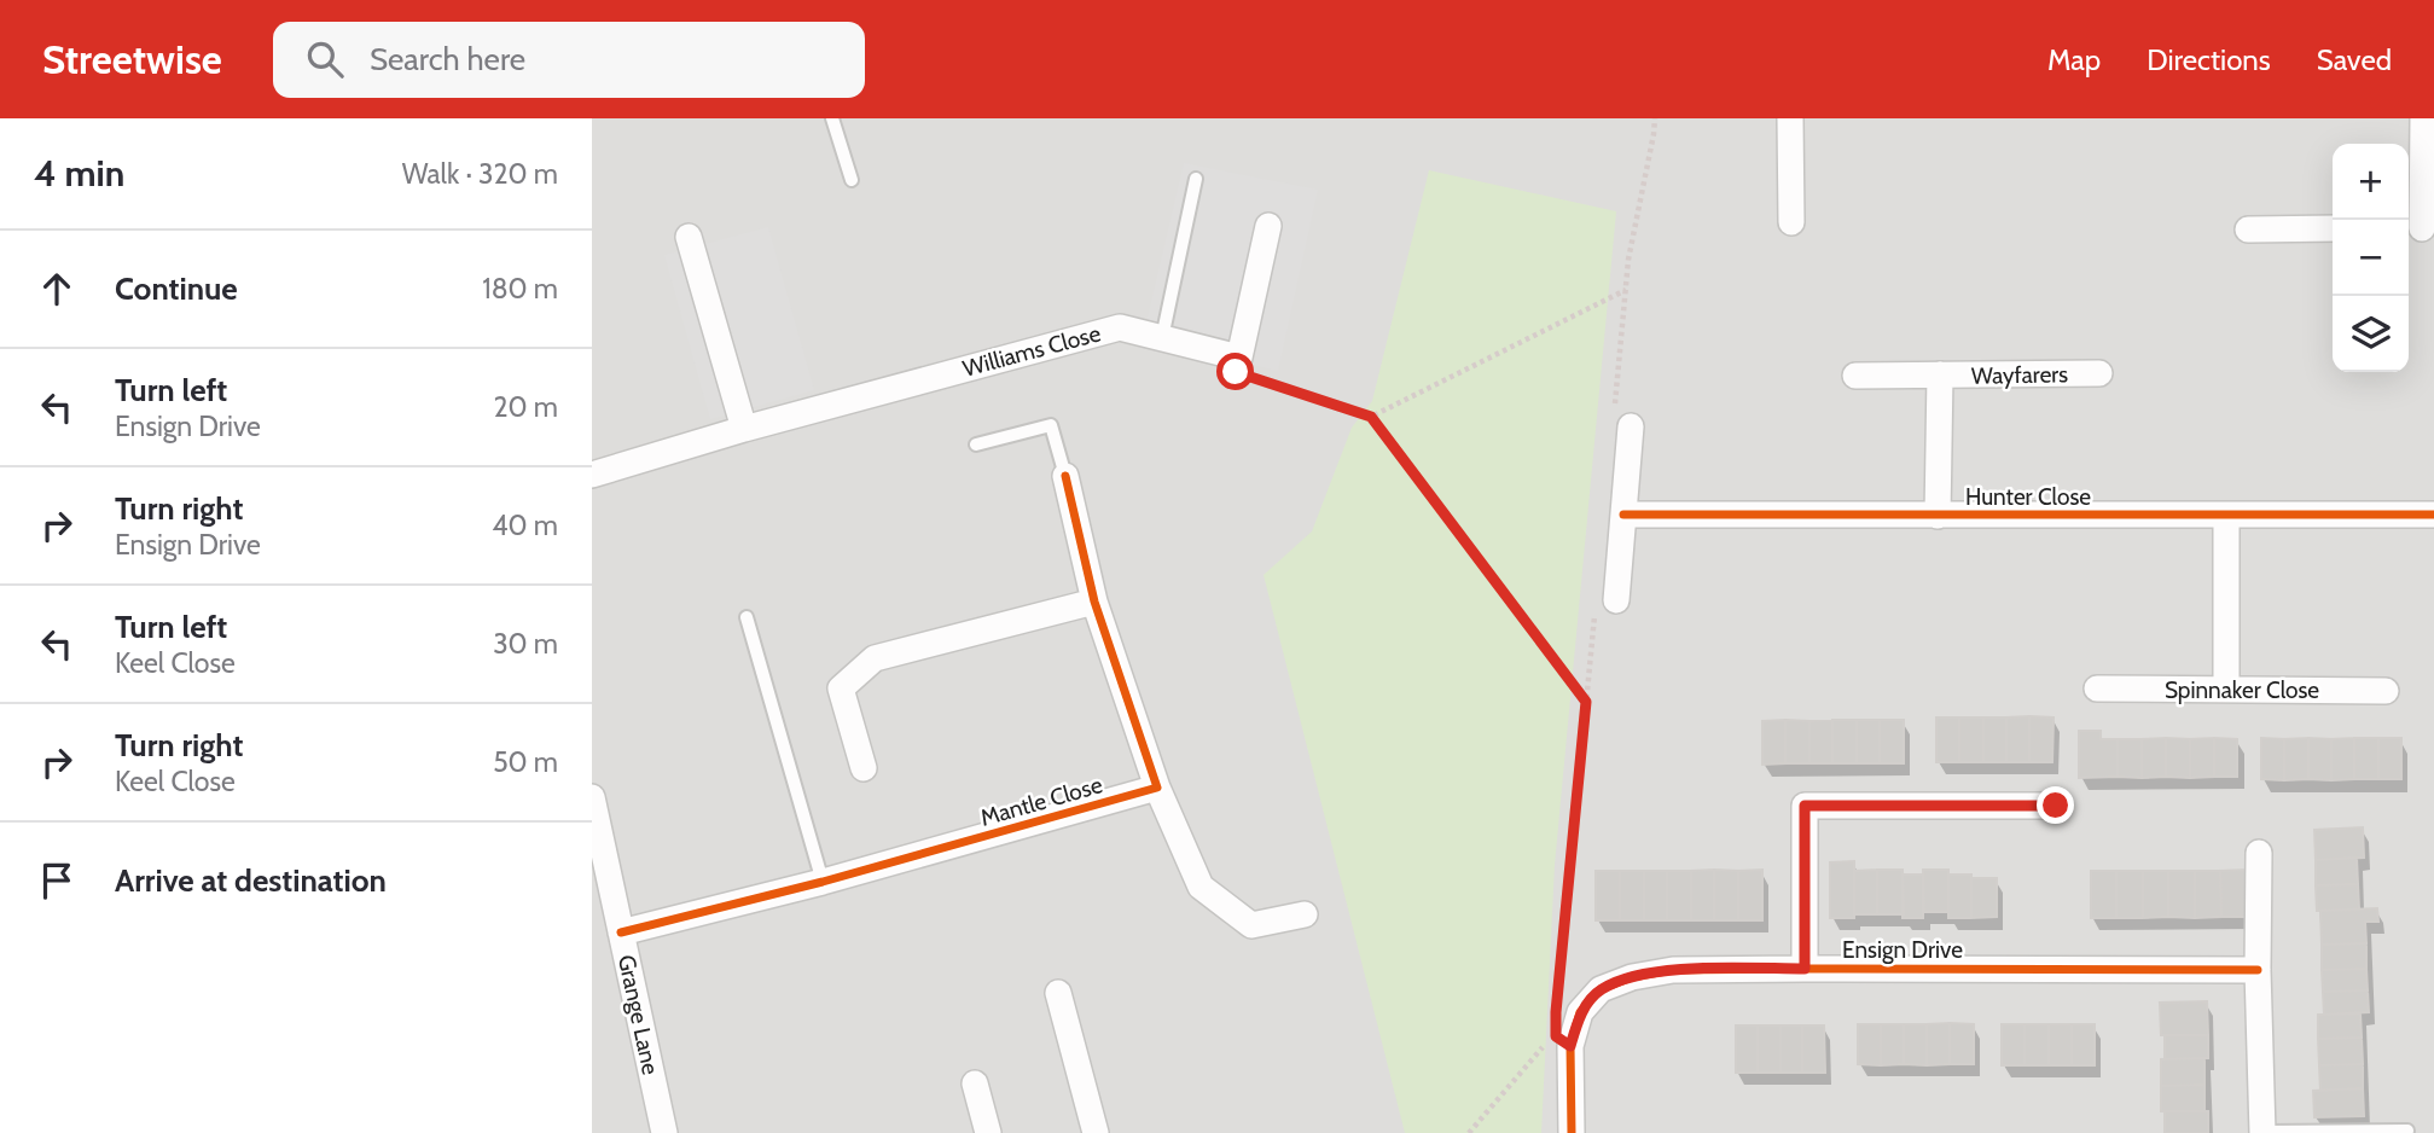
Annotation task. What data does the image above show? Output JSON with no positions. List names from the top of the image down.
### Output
{
  "streets": {
    "street": [
      "Williams Close",
      "Wayfarers",
      "Hunter Close",
      "Spinnaker Close",
      "Mantle Close",
      "Ensign Drive",
      "Grange Lane"
    ]
  },
  "crossings": [
    ["Wayfarers", "Hunter Close"],
    ["Mantle Close", "Grange Lane"]
  ],
  "page": {
    "header": "Streetwise",
    "search": "Search here",
    "nav": ["Map", "Directions", "Saved"],
    "heading": ["4 min", "Walk · 320 m"],
    "map_buttons": ["+", "−"],
    "list": [
      ["Continue", "180 m"],
      ["Turn left", "Ensign Drive", "20 m"],
      ["Turn right", "Ensign Drive", "40 m"],
      ["Turn left", "Keel Close", "30 m"],
      ["Turn right", "Keel Close", "50 m"],
      "Arrive at destination"
    ]
  }
}
